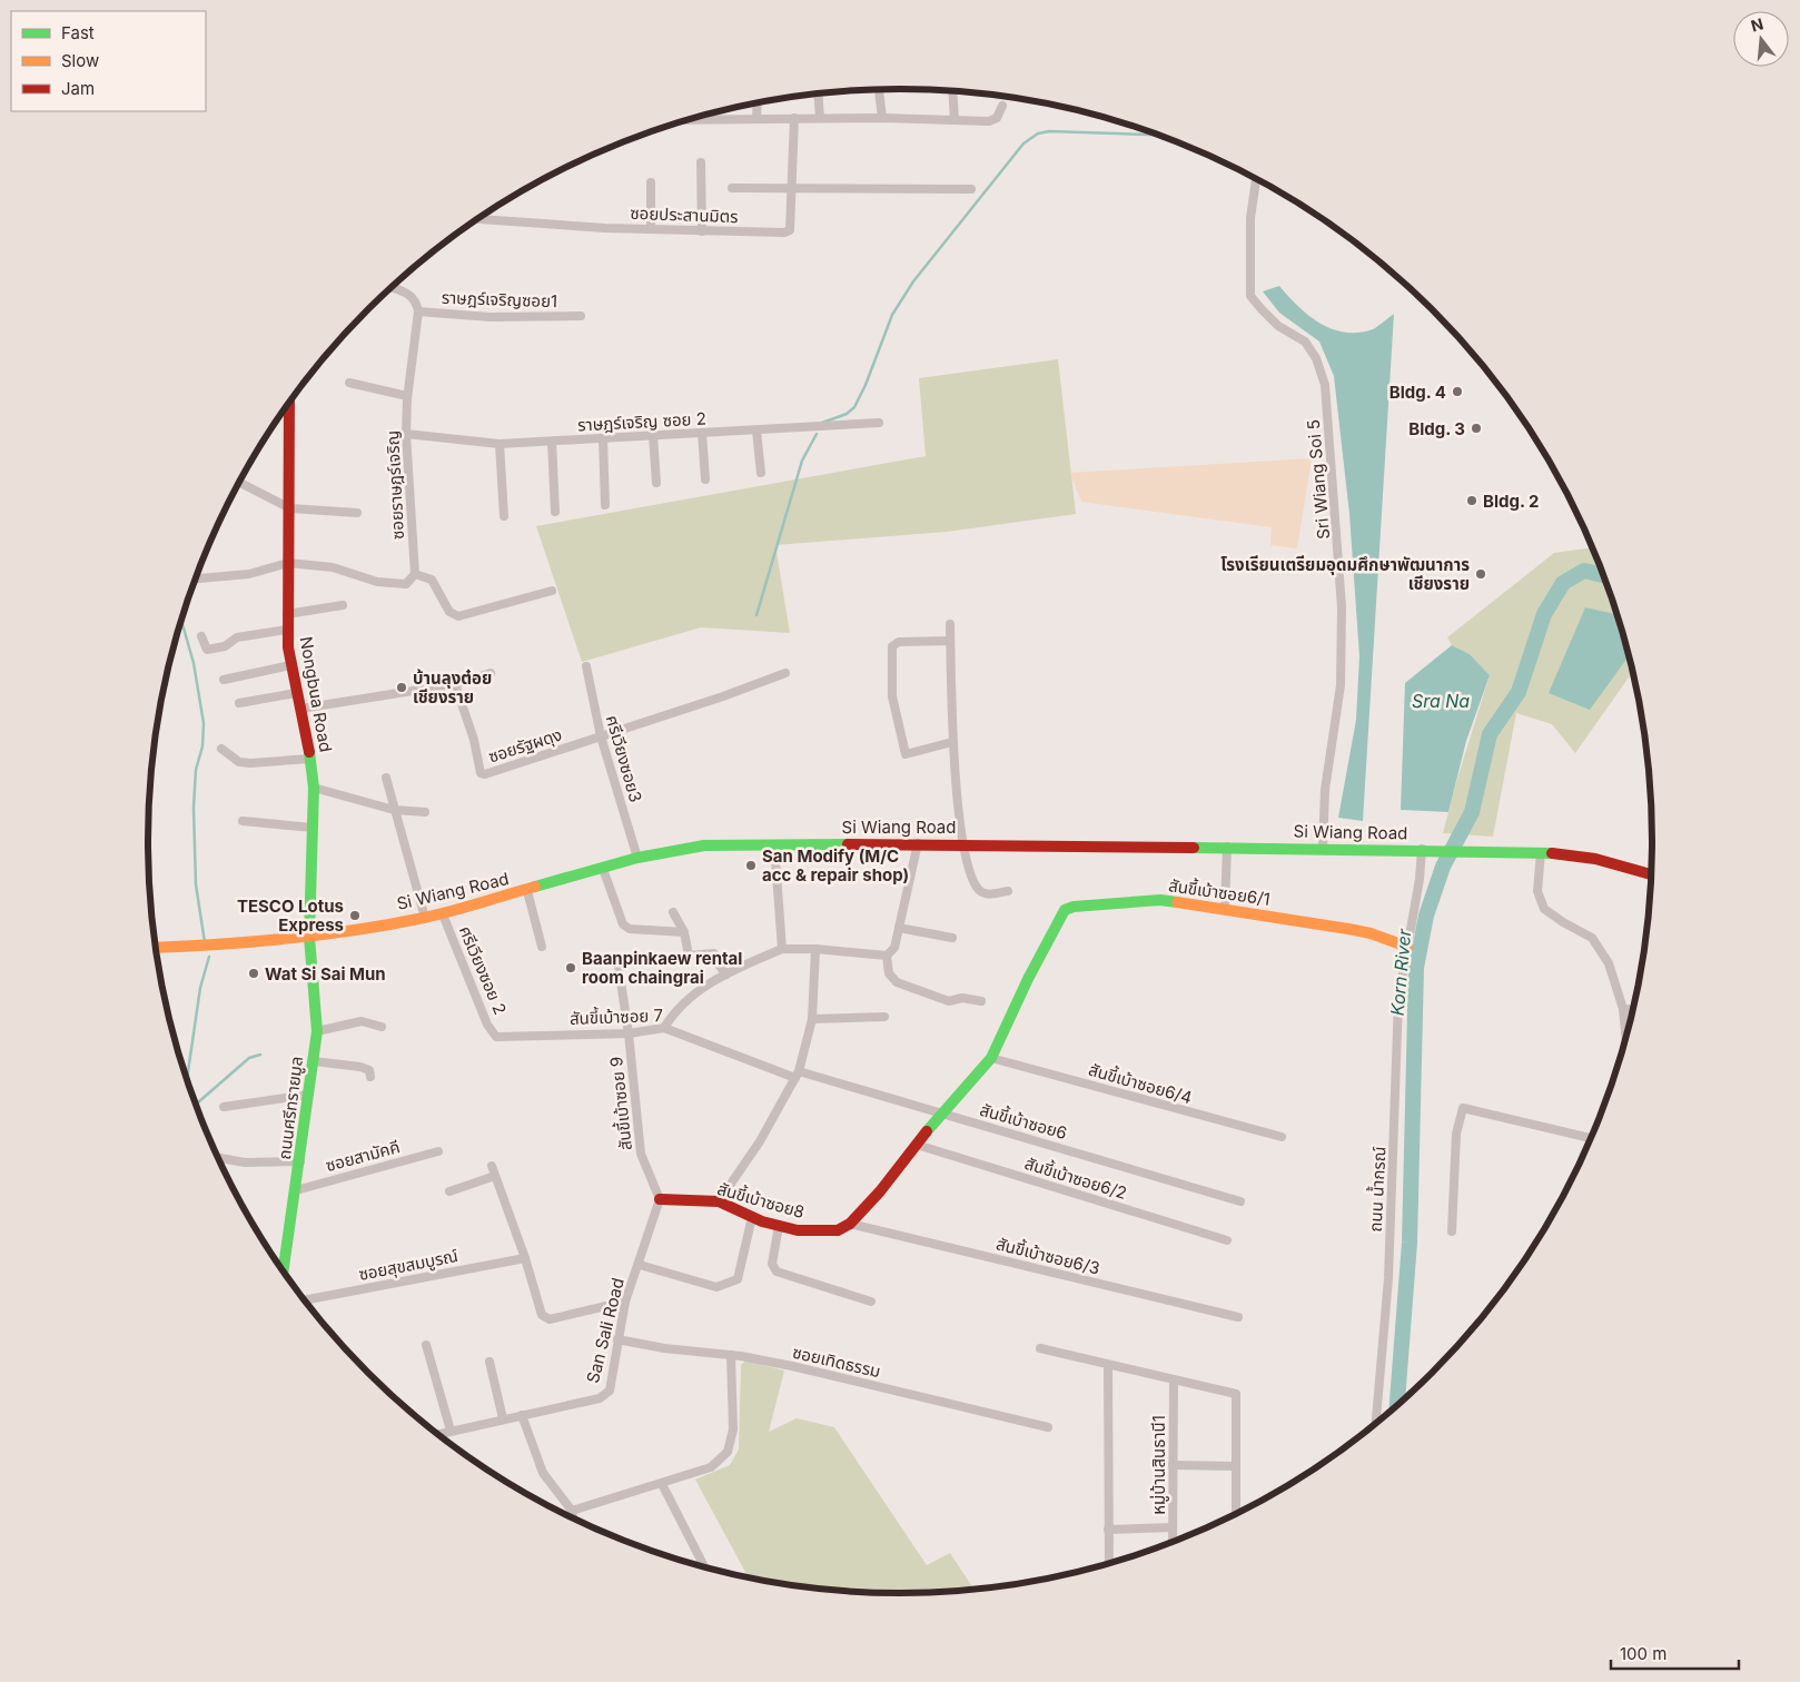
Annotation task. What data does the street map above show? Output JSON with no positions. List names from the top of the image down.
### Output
{
  "streets": {
    "street": [
      "ซอยประสานมิตร",
      "ราษฎร์เจริญซอย1",
      "ราษฎร์เจริญ ซอย 2",
      "Sri Wiang Soi 5",
      "ซอยราษฎร์เจริญ",
      "Nongbua Road",
      "ซอยรัฐผดุง",
      "ศรีเวียงซอย3",
      "Si Wiang Road",
      "สันขี้เบ้าซอย6/1",
      "ศรีเวียงซอย 2",
      "สันขี้เบ้าซอย 7",
      "สันขี้เบ้าซอย6/4",
      "สันขี้เบ้าซอย 9",
      "ถนนศรีทรายมูล",
      "สันขี้เบ้าซอย6",
      "ซอยสามัคคี",
      "สันขี้เบ้าซอย6/2",
      "ถนน น้ำกรณ์",
      "สันขี้เบ้าซอย8",
      "สันขี้เบ้าซอย6/3",
      "ซอยสุขสมบูรณ์",
      "San Sali Road",
      "ซอยเทิดธรรม",
      "หมู่บ้านสินธานี1"
    ]
  },
  "crossings": [
    ["ราษฎร์เจริญซอย1", "ซอยราษฎร์เจริญ"],
    ["ราษฎร์เจริญ ซอย 2", "ซอยราษฎร์เจริญ"],
    ["Sri Wiang Soi 5", "Si Wiang Road"],
    ["Nongbua Road", "Si Wiang Road"],
    ["Nongbua Road", "ถนนศรีทรายมูล"],
    ["ซอยรัฐผดุง", "ศรีเวียงซอย3"],
    ["ศรีเวียงซอย3", "Si Wiang Road"],
    ["Si Wiang Road", "ศรีเวียงซอย 2"],
    ["Si Wiang Road", "ถนนศรีทรายมูล"],
    ["Si Wiang Road", "ถนน น้ำกรณ์"],
    ["สันขี้เบ้าซอย6/1", "สันขี้เบ้าซอย6/4"],
    ["สันขี้เบ้าซอย6/1", "สันขี้เบ้าซอย6"],
    ["สันขี้เบ้าซอย6/1", "สันขี้เบ้าซอย6/2"],
    ["สันขี้เบ้าซอย6/1", "ถนน น้ำกรณ์"],
    ["สันขี้เบ้าซอย6/1", "สันขี้เบ้าซอย8"],
    ["สันขี้เบ้าซอย6/1", "สันขี้เบ้าซอย6/3"],
    ["ศรีเวียงซอย 2", "สันขี้เบ้าซอย 7"],
    ["สันขี้เบ้าซอย 7", "สันขี้เบ้าซอย 9"],
    ["สันขี้เบ้าซอย 7", "สันขี้เบ้าซอย6"],
    ["สันขี้เบ้าซอย 9", "สันขี้เบ้าซอย8"],
    ["สันขี้เบ้าซอย 9", "San Sali Road"],
    ["ถนนศรีทรายมูล", "ซอยสามัคคี"],
    ["สันขี้เบ้าซอย8", "สันขี้เบ้าซอย6/3"],
    ["สันขี้เบ้าซอย8", "San Sali Road"],
    ["San Sali Road", "ซอยเทิดธรรม"]
  ],
  "water": ["Sra Na", "Korn River"],
  "places": [
    "Bldg. 4",
    "Bldg. 3",
    "Bldg. 2",
    "โรงเรียนเตรียมอุดมศึกษาพัฒนาการ เชียงราย",
    "บ้านลุงต๋อย เชียงราย",
    "San Modify (M/C acc & repair shop)",
    "TESCO Lotus Express",
    "Baanpinkaew rental room chaingrai",
    "Wat Si Sai Mun"
  ],
  "legend": ["Fast", "Slow", "Jam"],
  "scale_bar": "100 m",
  "north": "top"
}
